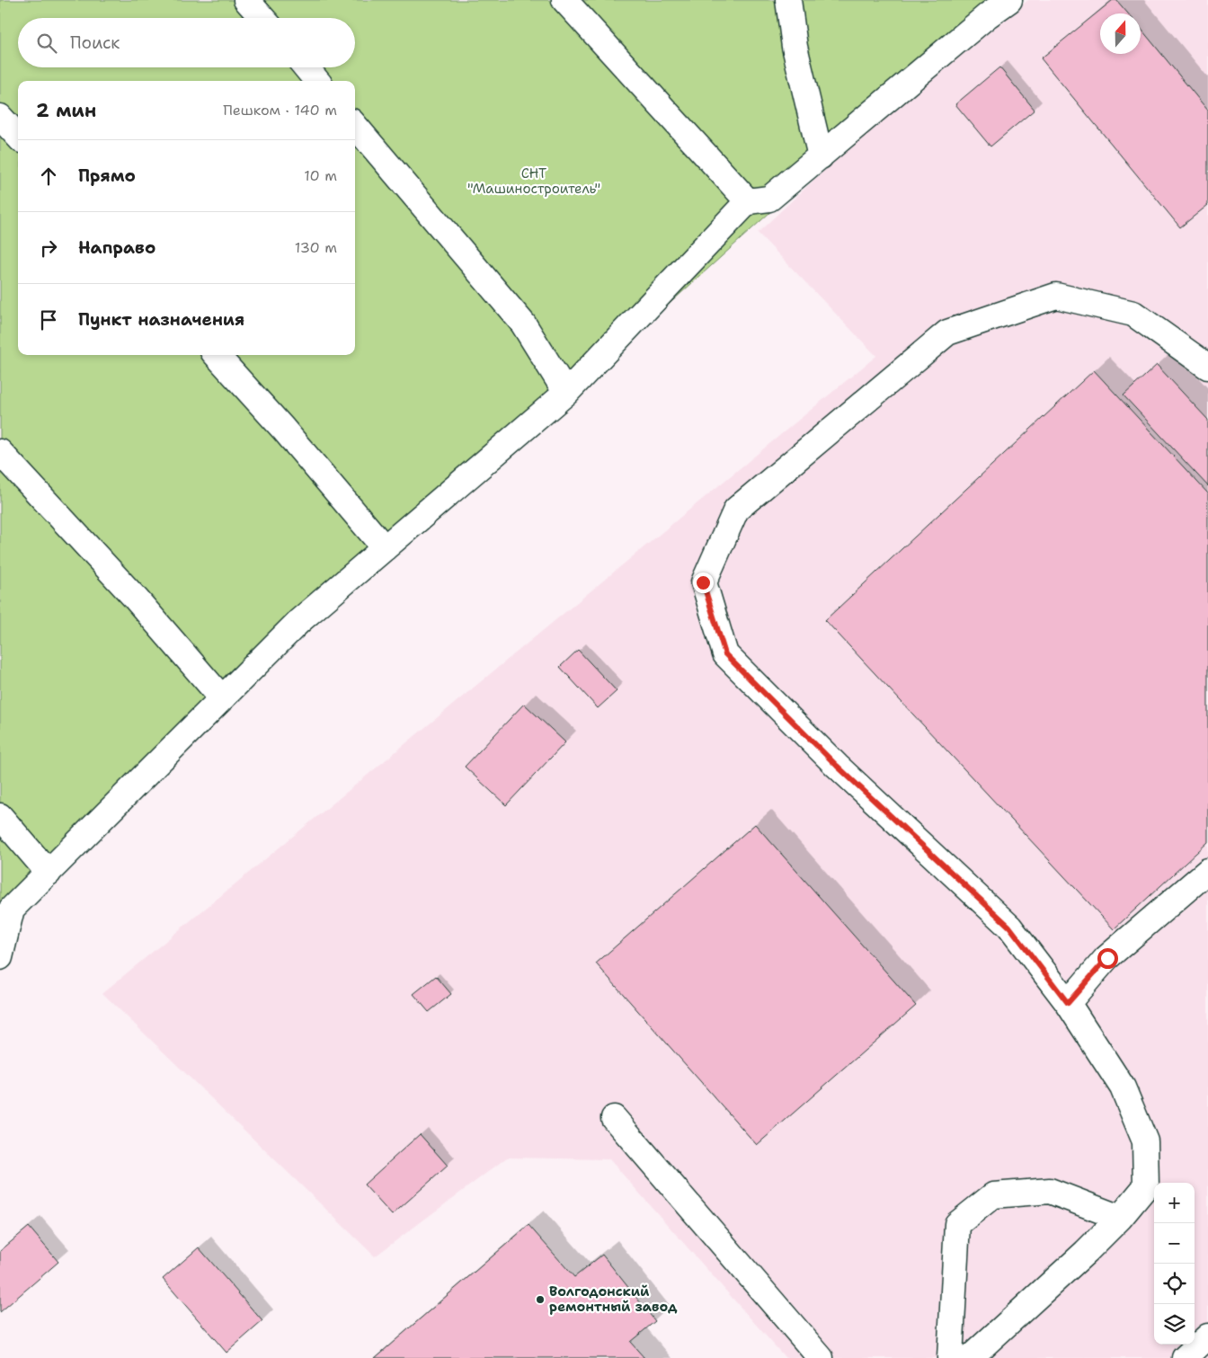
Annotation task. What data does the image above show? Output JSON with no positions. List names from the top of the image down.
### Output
{
  "parks": ["СНТ \"Машиностроитель\""],
  "places": ["Волгодонский ремонтный завод"],
  "north": "top",
  "page": {
    "search": "Поиск",
    "heading": ["2 мин", "Пешком · 140 m"],
    "list": [
      ["Прямо", "10 m"],
      ["Направо", "130 m"],
      "Пункт назначения"
    ],
    "map_buttons": ["+", "−"]
  }
}
